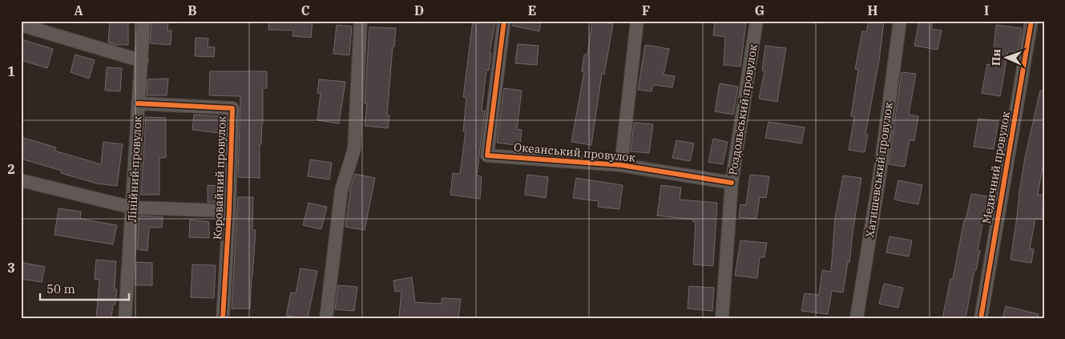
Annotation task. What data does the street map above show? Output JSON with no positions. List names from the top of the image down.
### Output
{
  "streets": {
    "street": [
      "Роздольський провулок",
      "Океанський провулок",
      "Медичний провулок",
      "Лінійний провулок",
      "Хатишевський провулок",
      "Коровайний провулок"
    ]
  },
  "crossings": [
    ["Роздольський провулок", "Океанський провулок"],
    ["Лінійний провулок", "Коровайний провулок"]
  ],
  "scale_bar": "50 m",
  "north": "left",
  "grid": {
    "columns": [
      "A",
      "B",
      "C",
      "D",
      "E",
      "F",
      "G",
      "H",
      "I"
    ],
    "rows": ["1", "2", "3"]
  }
}
